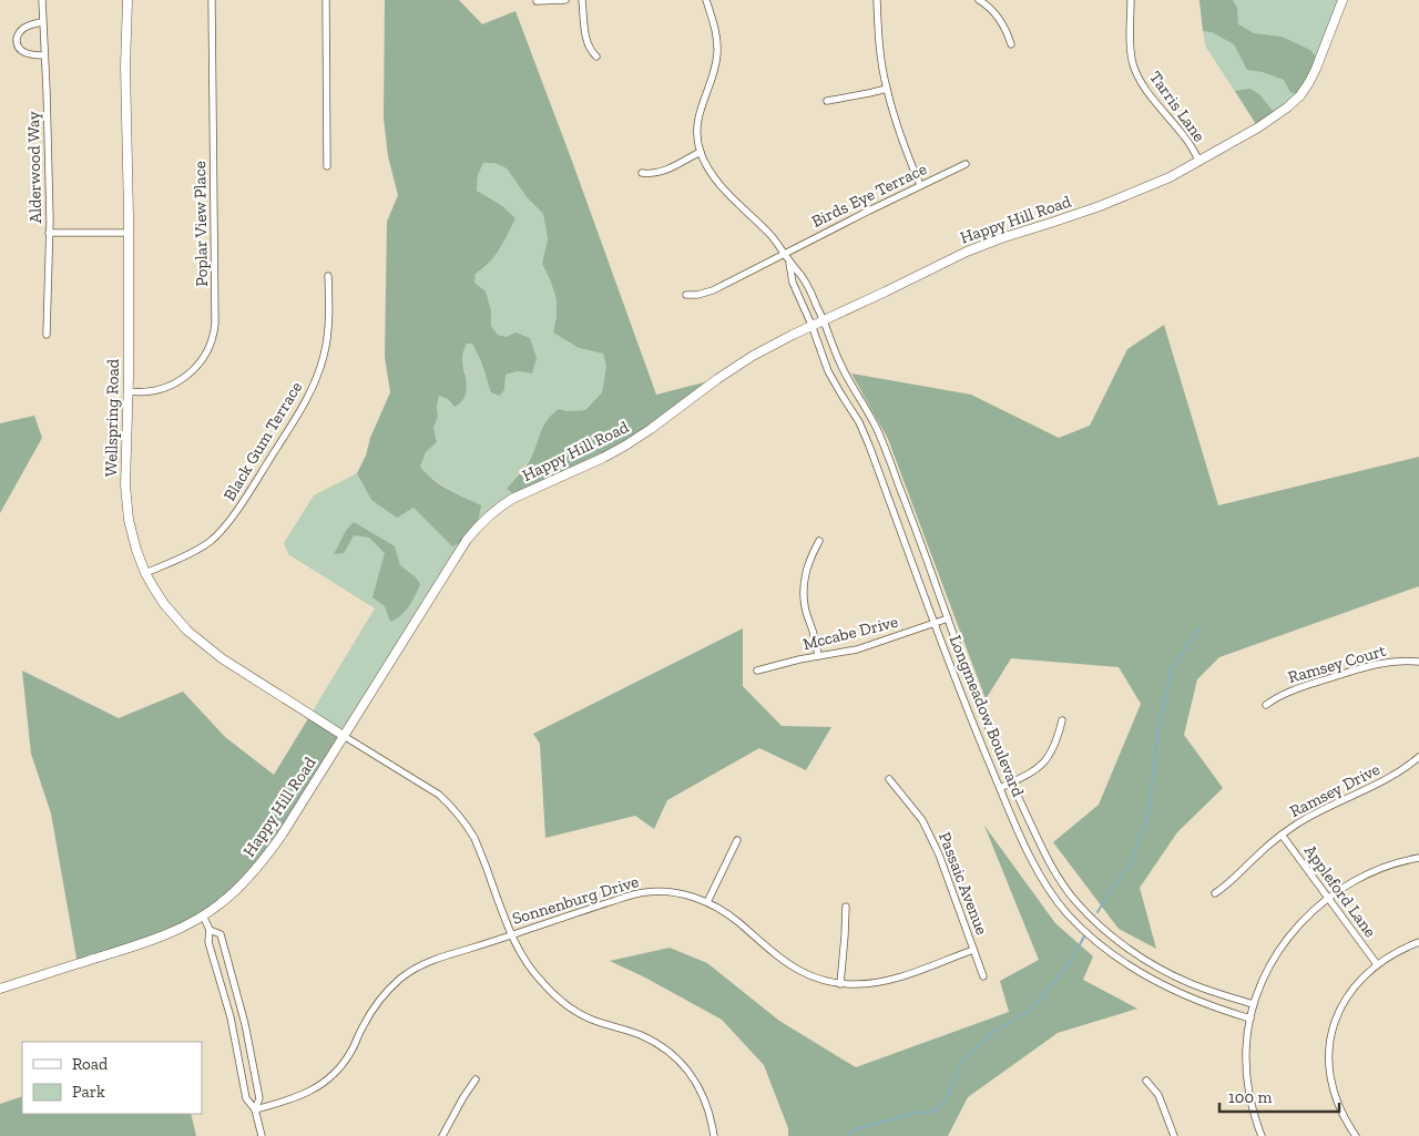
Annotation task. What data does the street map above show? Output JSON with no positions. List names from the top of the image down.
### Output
{
  "streets": {
    "street": [
      "Tarris Lane",
      "Alderwood Way",
      "Birds Eye Terrace",
      "Happy Hill Road",
      "Poplar View Place",
      "Wellspring Road",
      "Black Gum Terrace",
      "Mccabe Drive",
      "Ramsey Court",
      "Longmeadow Boulevard",
      "Ramsey Drive",
      "Passaic Avenue",
      "Appleford Lane",
      "Sonnenburg Drive"
    ]
  },
  "crossings": [
    ["Tarris Lane", "Happy Hill Road"],
    ["Birds Eye Terrace", "Longmeadow Boulevard"],
    ["Happy Hill Road", "Wellspring Road"],
    ["Happy Hill Road", "Longmeadow Boulevard"],
    ["Poplar View Place", "Wellspring Road"],
    ["Wellspring Road", "Black Gum Terrace"],
    ["Mccabe Drive", "Longmeadow Boulevard"],
    ["Ramsey Drive", "Appleford Lane"],
    ["Passaic Avenue", "Sonnenburg Drive"]
  ],
  "legend": ["Road", "Park"],
  "scale_bar": "100 m"
}
